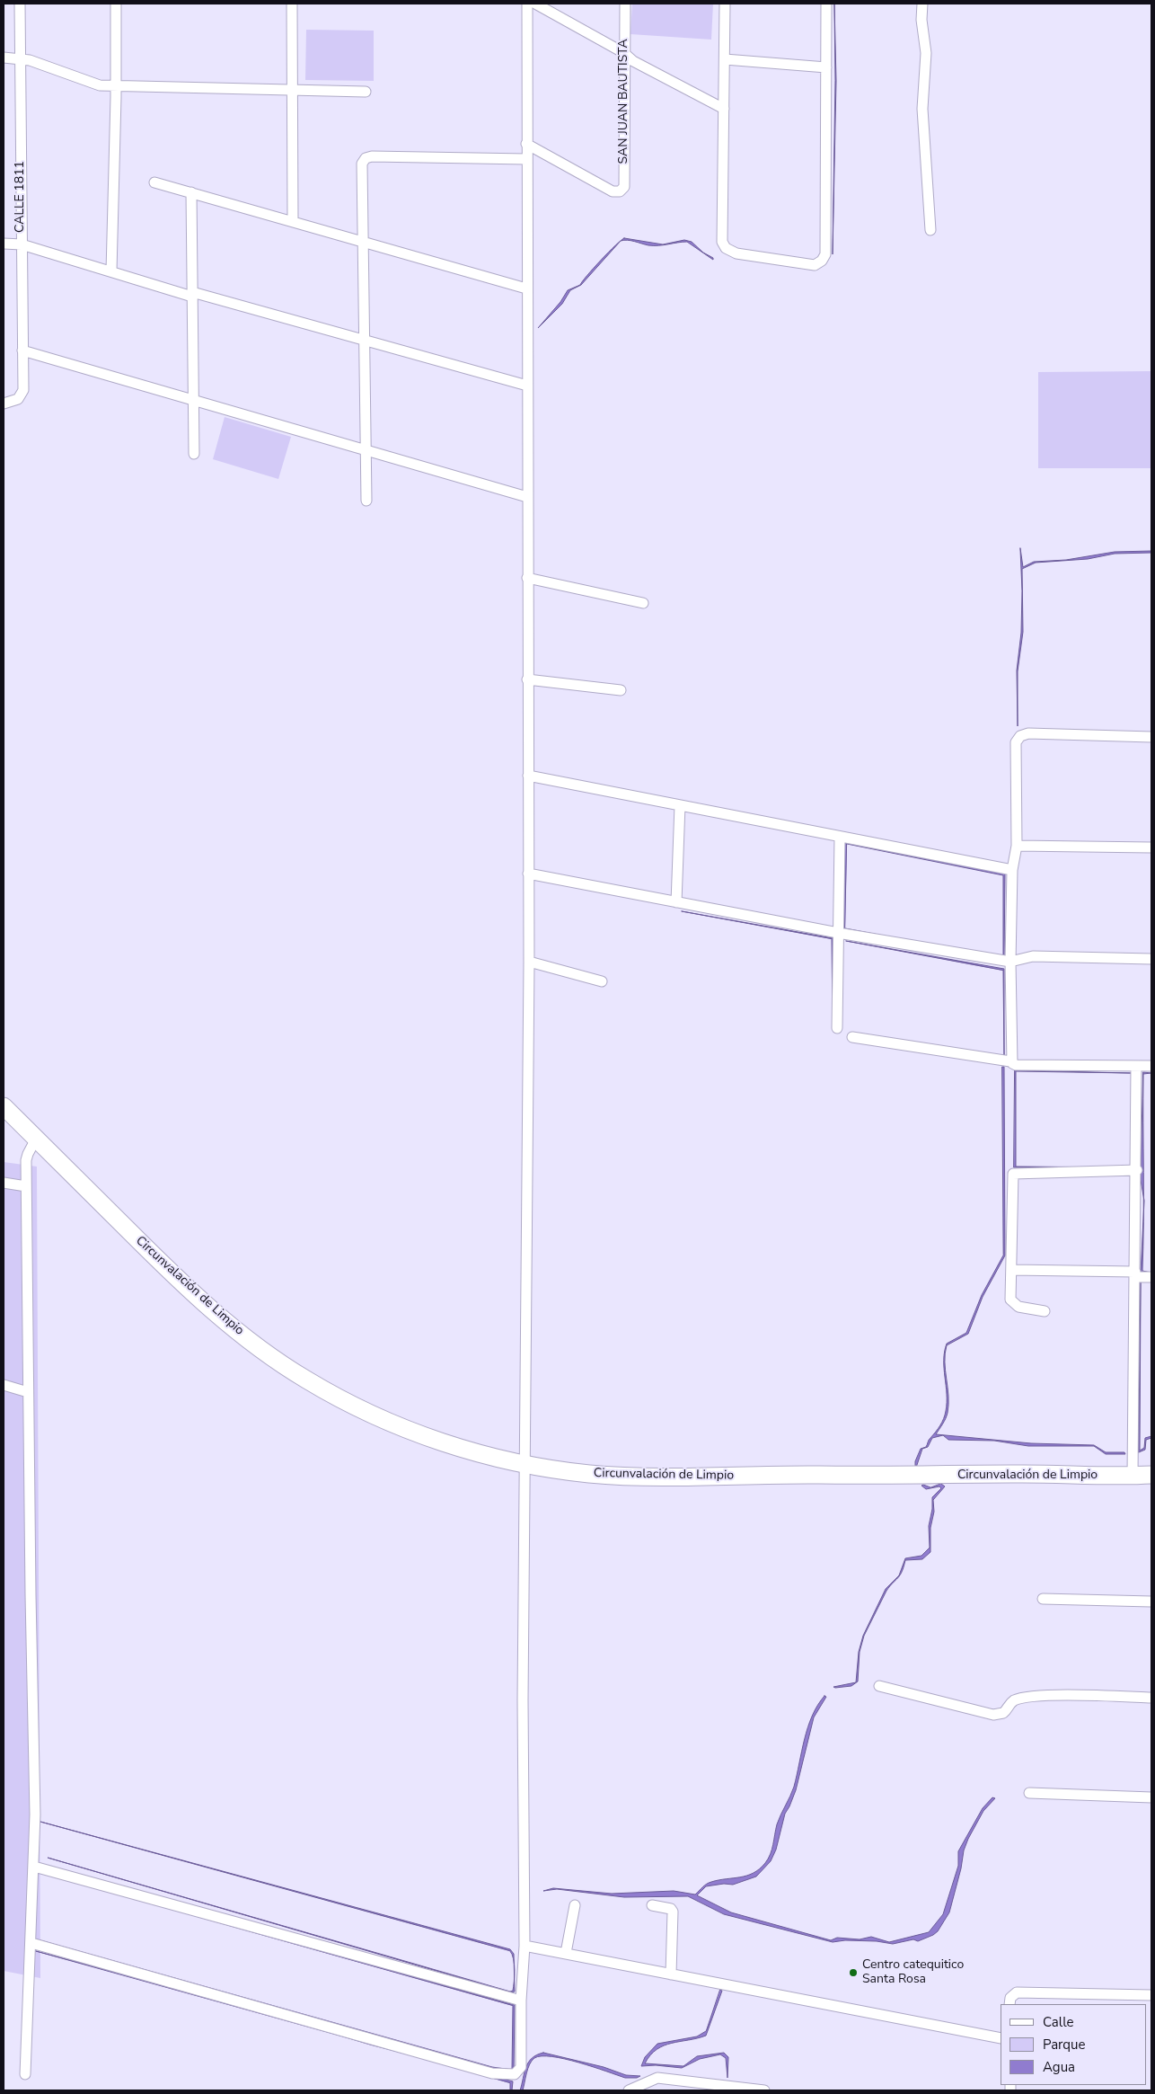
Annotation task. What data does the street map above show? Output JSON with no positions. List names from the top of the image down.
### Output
{
  "streets": {
    "highway": ["Circunvalación de Limpio"],
    "street": ["SAN JUAN BAUTISTA", "CALLE 1811"]
  },
  "places": ["Centro catequitico Santa Rosa"],
  "legend": ["Calle", "Parque", "Agua"]
}
